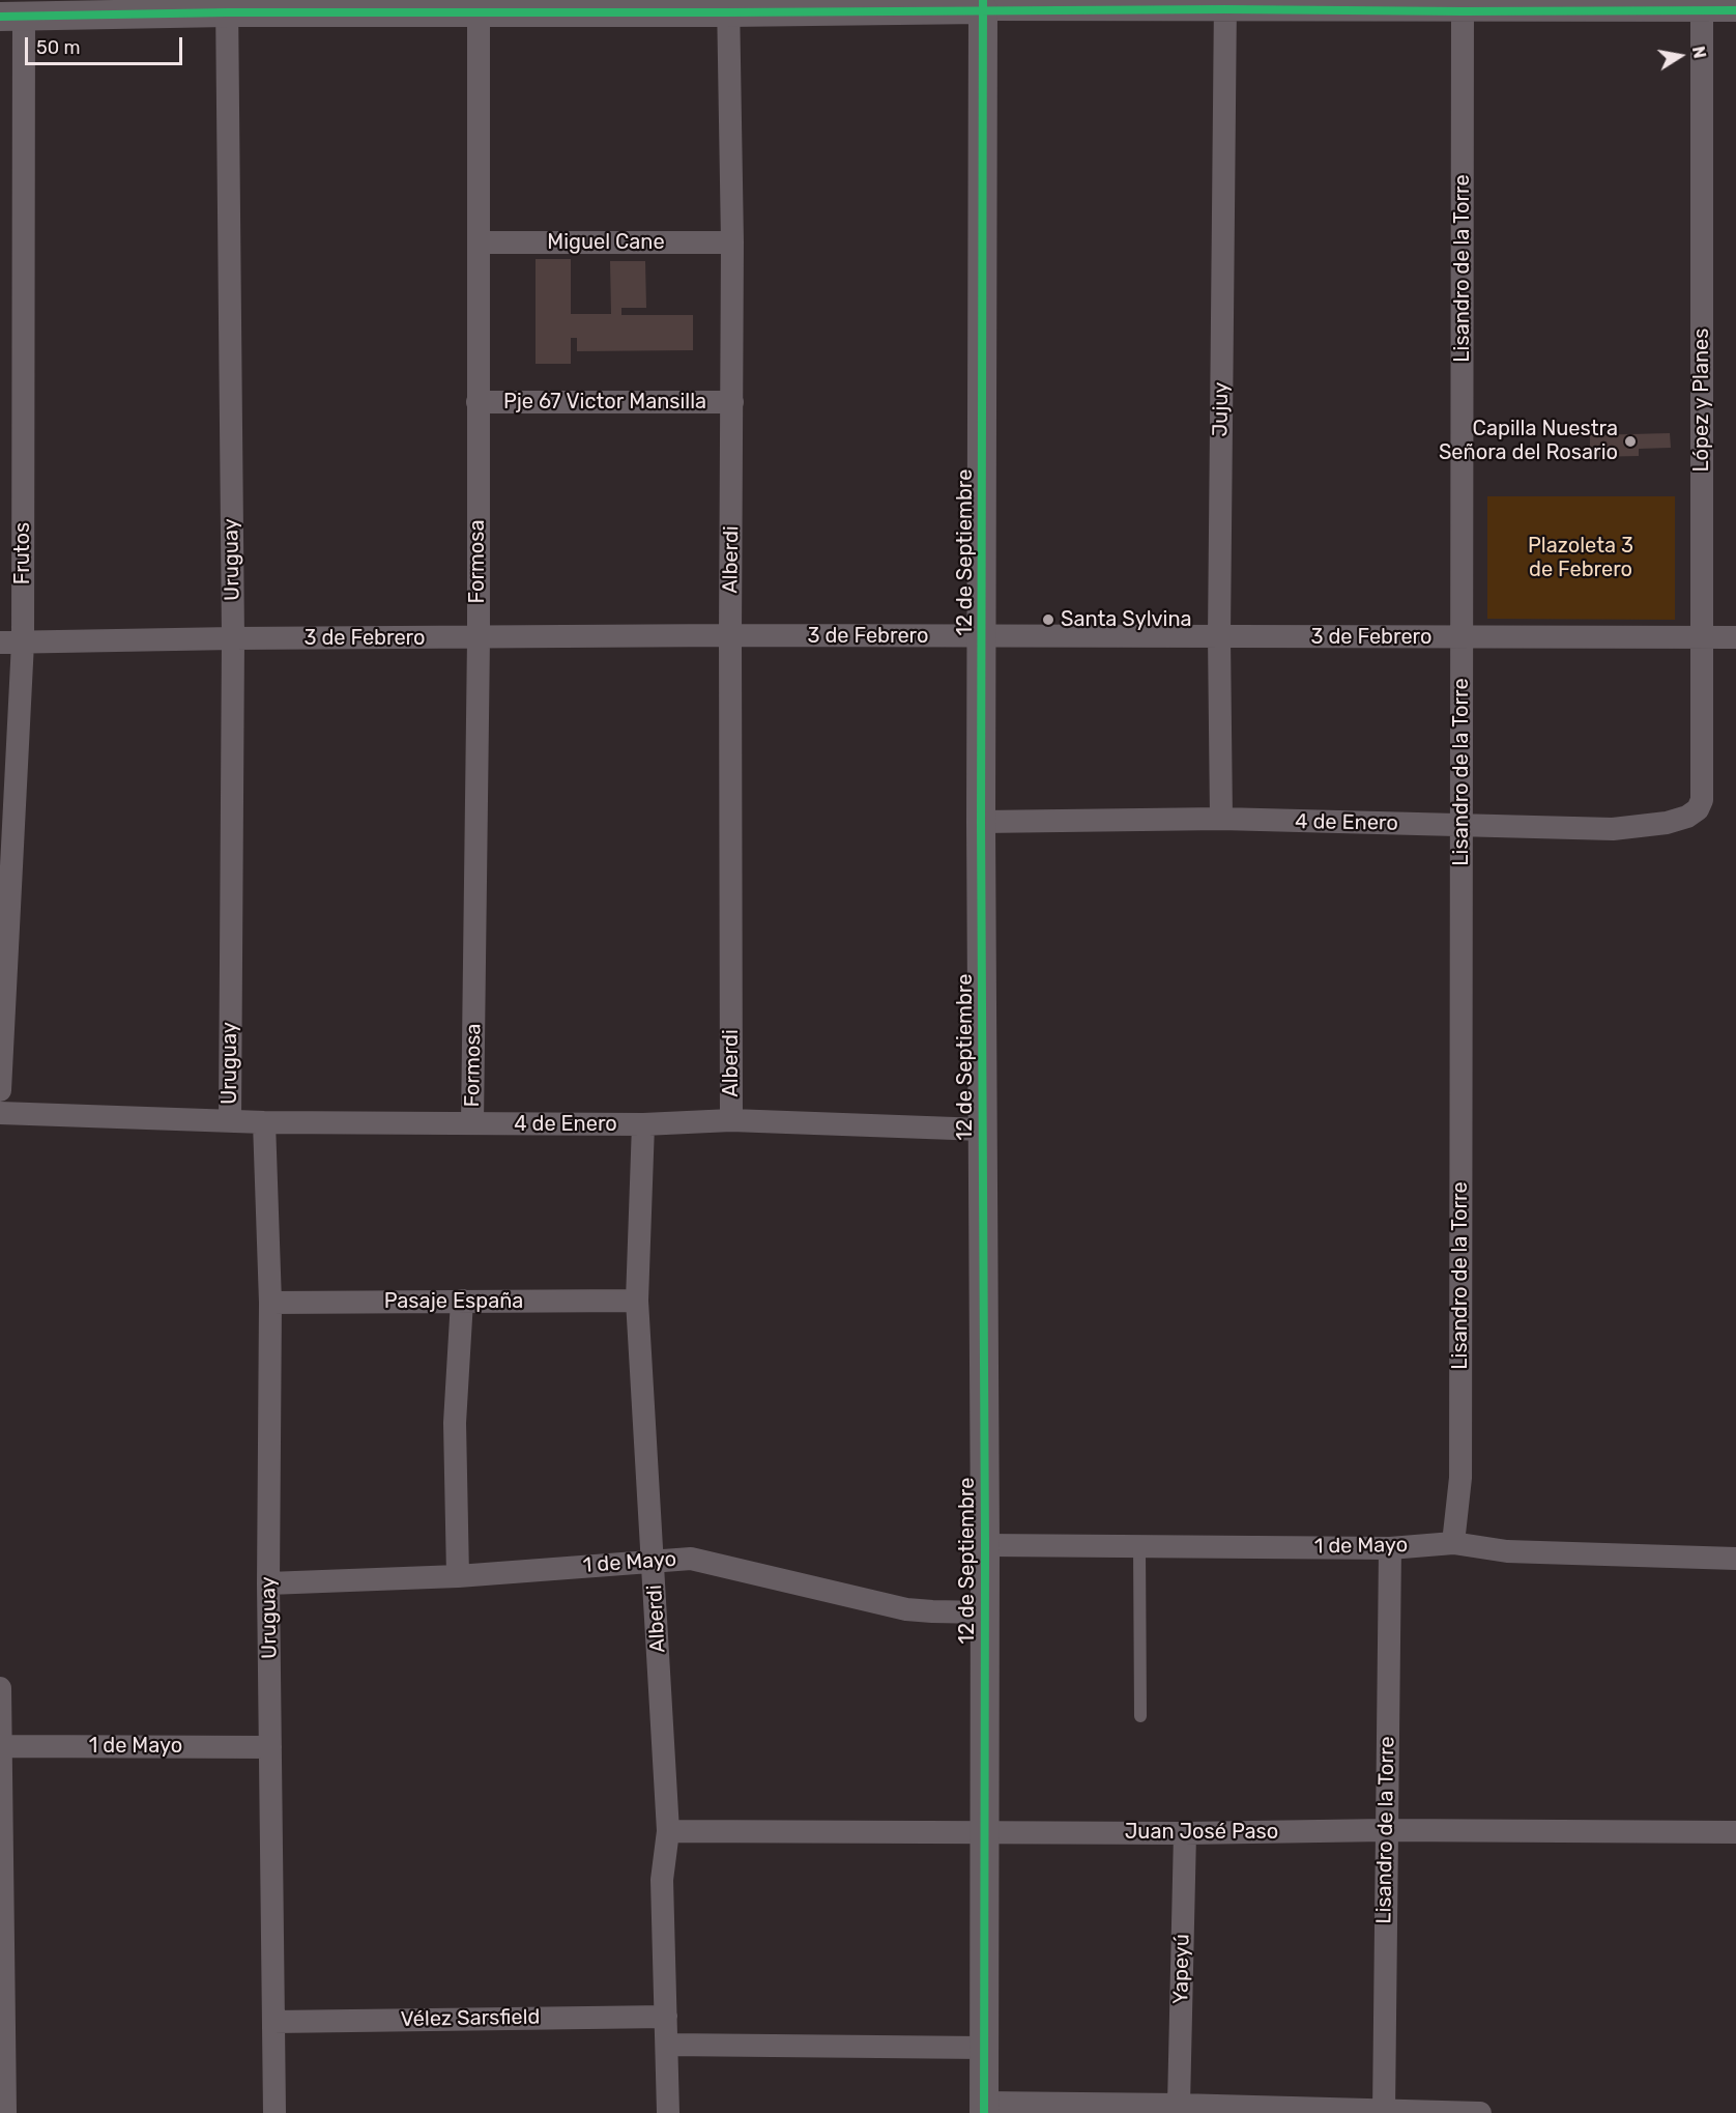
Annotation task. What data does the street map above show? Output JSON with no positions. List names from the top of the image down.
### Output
{
  "streets": {
    "street": [
      "Miguel Cane",
      "Lisandro de la Torre",
      "López y Planes",
      "Pje 67 Victor Mansilla",
      "Jujuy",
      "12 de Septiembre",
      "Frutos",
      "Uruguay",
      "Alberdi",
      "Formosa",
      "3 de Febrero",
      "4 de Enero",
      "Pasaje España",
      "1 de Mayo",
      "Juan José Paso",
      "Yapeyú",
      "Vélez Sarsfield"
    ]
  },
  "crossings": [
    ["Miguel Cane", "Alberdi"],
    ["Miguel Cane", "Formosa"],
    ["Lisandro de la Torre", "3 de Febrero"],
    ["Lisandro de la Torre", "4 de Enero"],
    ["Lisandro de la Torre", "1 de Mayo"],
    ["Lisandro de la Torre", "Juan José Paso"],
    ["López y Planes", "3 de Febrero"],
    ["López y Planes", "4 de Enero"],
    ["Pje 67 Victor Mansilla", "Alberdi"],
    ["Pje 67 Victor Mansilla", "Formosa"],
    ["Jujuy", "3 de Febrero"],
    ["Jujuy", "4 de Enero"],
    ["12 de Septiembre", "3 de Febrero"],
    ["12 de Septiembre", "4 de Enero"],
    ["12 de Septiembre", "1 de Mayo"],
    ["12 de Septiembre", "Juan José Paso"],
    ["Frutos", "3 de Febrero"],
    ["Uruguay", "3 de Febrero"],
    ["Uruguay", "4 de Enero"],
    ["Uruguay", "Pasaje España"],
    ["Uruguay", "1 de Mayo"],
    ["Uruguay", "Vélez Sarsfield"],
    ["Alberdi", "3 de Febrero"],
    ["Alberdi", "4 de Enero"],
    ["Alberdi", "Pasaje España"],
    ["Alberdi", "1 de Mayo"],
    ["Alberdi", "Juan José Paso"],
    ["Alberdi", "Vélez Sarsfield"],
    ["Formosa", "3 de Febrero"],
    ["Formosa", "4 de Enero"],
    ["Juan José Paso", "Yapeyú"]
  ],
  "parks": ["Plazoleta 3 de Febrero"],
  "places": ["Capilla Nuestra Señora del Rosario", "Santa Sylvina"],
  "scale_bar": "50 m",
  "north": "right"
}
